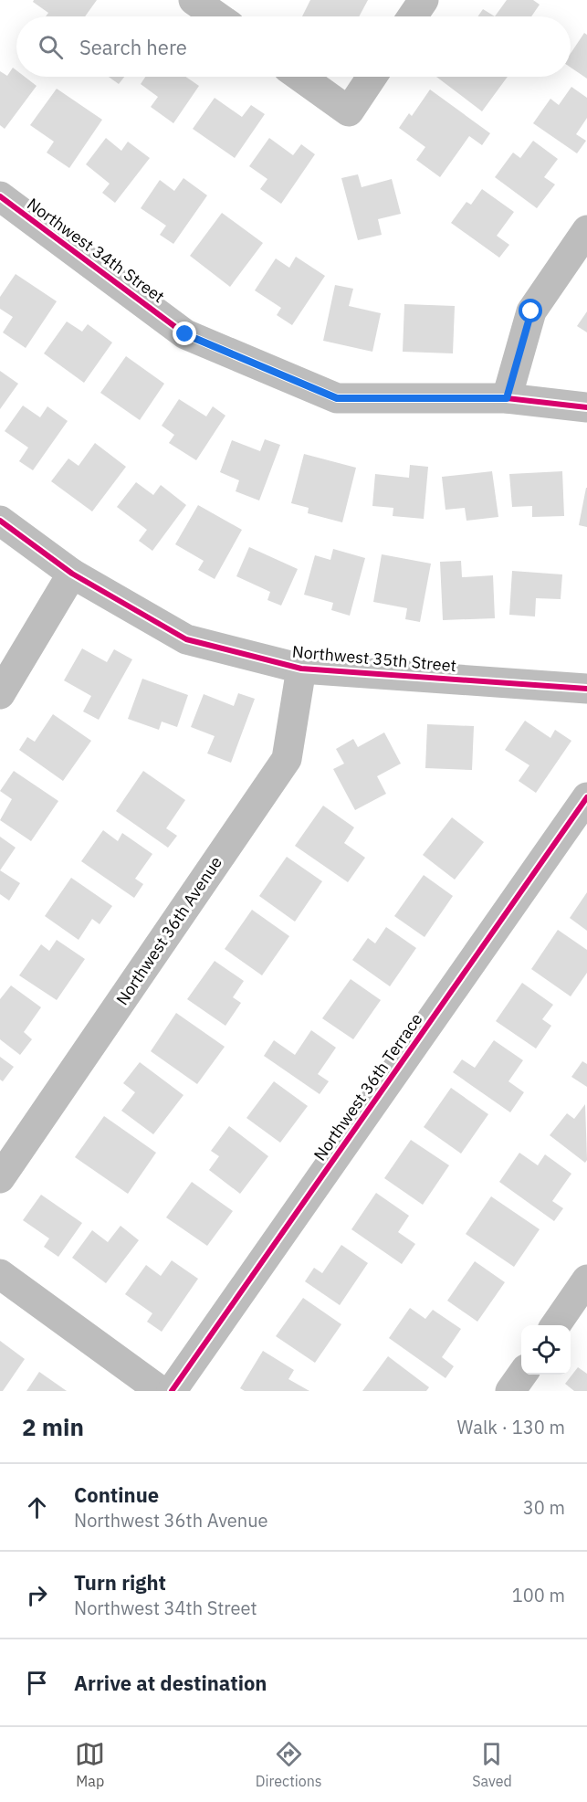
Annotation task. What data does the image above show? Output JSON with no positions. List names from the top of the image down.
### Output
{
  "streets": {
    "street": [
      "Northwest 34th Street",
      "Northwest 35th Street",
      "Northwest 36th Avenue",
      "Northwest 36th Terrace"
    ]
  },
  "crossings": [
    ["Northwest 35th Street", "Northwest 36th Avenue"]
  ],
  "page": {
    "search": "Search here",
    "heading": ["2 min", "Walk · 130 m"],
    "list": [
      ["Continue", "Northwest 36th Avenue", "30 m"],
      ["Turn right", "Northwest 34th Street", "100 m"],
      "Arrive at destination"
    ],
    "nav": ["Map", "Directions", "Saved"]
  }
}
